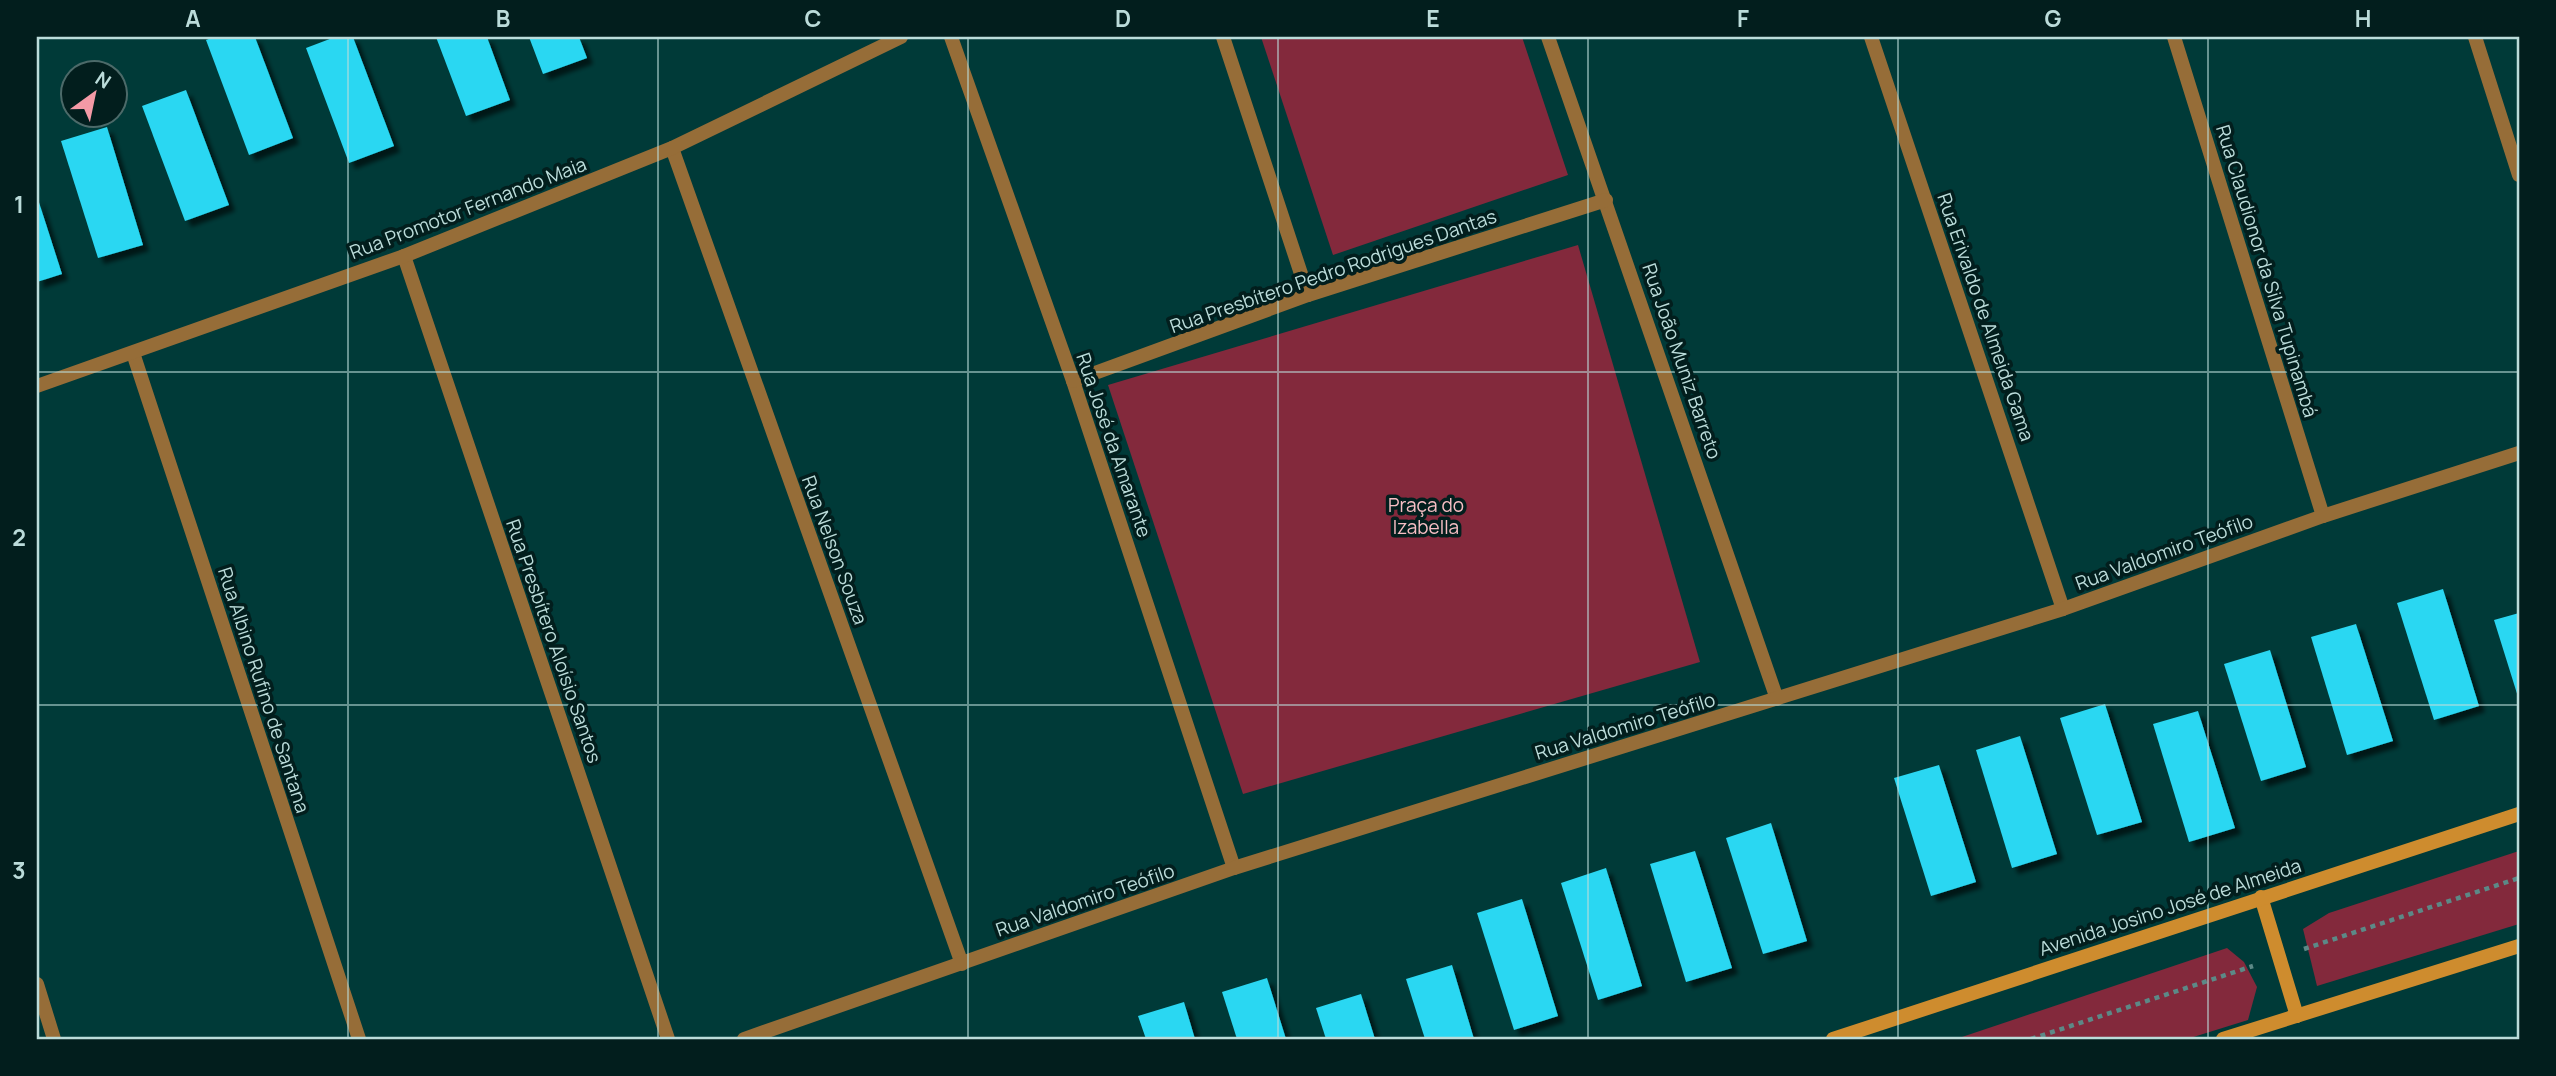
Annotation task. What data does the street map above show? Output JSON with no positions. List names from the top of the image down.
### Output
{
  "streets": {
    "main road": ["Avenida Josino José de Almeida"],
    "street": [
      "Rua Promotor Fernando Maia",
      "Rua Presbítero Pedro Rodrigues Dantas",
      "Rua Claudionor da Silva Tupinambá",
      "Rua Erivaldo de Almeida Gama",
      "Rua João Muniz Barreto",
      "Rua José da Amarante",
      "Rua Nelson Souza",
      "Rua Valdomiro Teófilo",
      "Rua Presbítero Aloísio Santos",
      "Rua Albino Rufino de Santana"
    ]
  },
  "crossings": [
    ["Rua Promotor Fernando Maia", "Rua Nelson Souza"],
    ["Rua Promotor Fernando Maia", "Rua Presbítero Aloísio Santos"],
    ["Rua Promotor Fernando Maia", "Rua Albino Rufino de Santana"],
    ["Rua Presbítero Pedro Rodrigues Dantas", "Rua João Muniz Barreto"],
    ["Rua Presbítero Pedro Rodrigues Dantas", "Rua José da Amarante"],
    ["Rua Claudionor da Silva Tupinambá", "Rua Valdomiro Teófilo"],
    ["Rua Erivaldo de Almeida Gama", "Rua Valdomiro Teófilo"],
    ["Rua João Muniz Barreto", "Rua Valdomiro Teófilo"],
    ["Rua José da Amarante", "Rua Valdomiro Teófilo"],
    ["Rua Nelson Souza", "Rua Valdomiro Teófilo"]
  ],
  "parks": ["Praça do Izabella"],
  "north": "top right",
  "grid": {
    "columns": [
      "A",
      "B",
      "C",
      "D",
      "E",
      "F",
      "G",
      "H"
    ],
    "rows": ["1", "2", "3"]
  }
}
